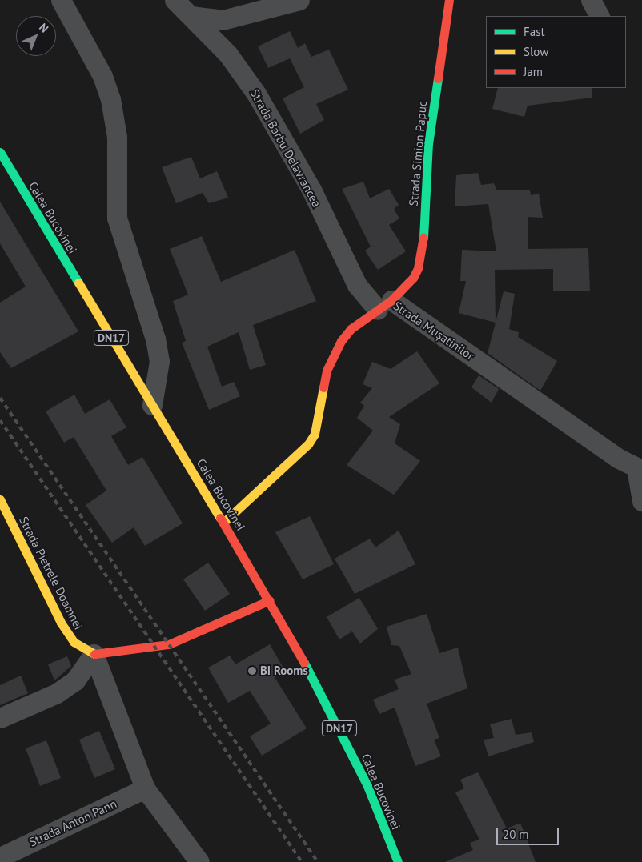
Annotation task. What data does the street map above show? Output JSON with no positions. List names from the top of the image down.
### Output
{
  "streets": {
    "main road": [
      "Strada Simion Papuc",
      "Calea Bucovinei",
      "Strada Mușatinilor",
      "DN17",
      "Strada Pietrele Doamnei"
    ],
    "street": ["Strada Barbu Delavrancea", "Strada Anton Pann"]
  },
  "crossings": [
    ["Strada Barbu Delavrancea", "Strada Simion Papuc"],
    ["Strada Barbu Delavrancea", "Strada Mușatinilor"],
    ["Strada Simion Papuc", "Strada Mușatinilor"],
    ["Calea Bucovinei", "Strada Mușatinilor"]
  ],
  "places": ["BI Rooms"],
  "legend": ["Fast", "Slow", "Jam"],
  "scale_bar": "20 m",
  "north": "top right"
}
